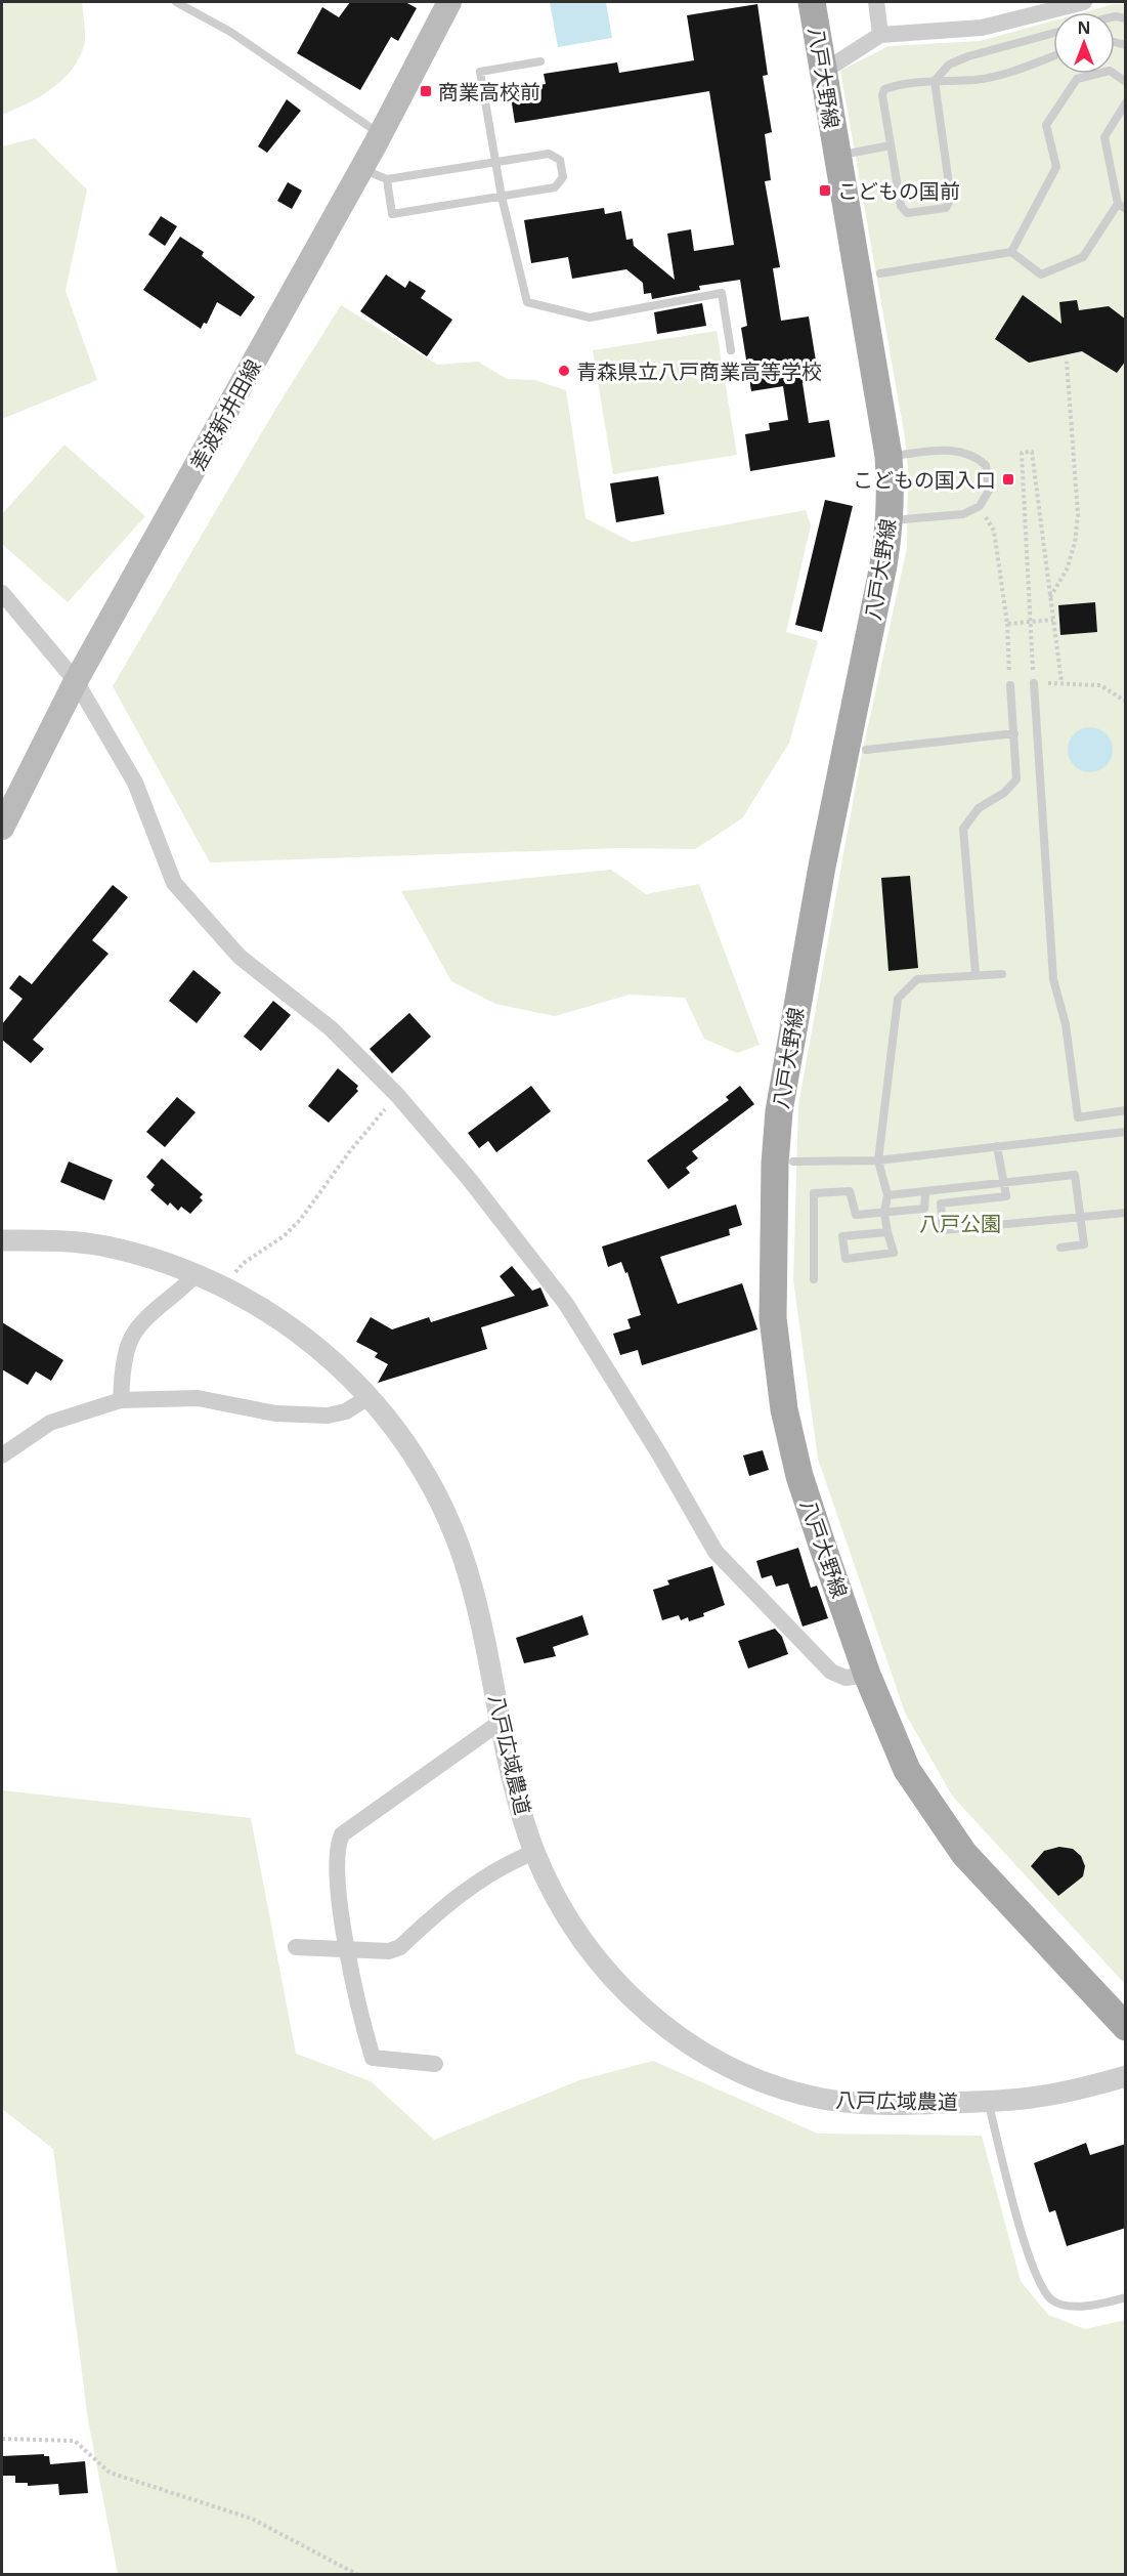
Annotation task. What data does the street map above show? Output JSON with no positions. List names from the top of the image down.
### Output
{
  "streets": {
    "main road": ["八戸大野線", "差波新井田線"],
    "street": ["八戸広域農道"]
  },
  "parks": ["八戸公園"],
  "places": {
    "transit": ["商業高校前", "こどもの国前", "こどもの国入口"],
    "other": ["青森県立八戸商業高等学校"]
  },
  "north": "top"
}
